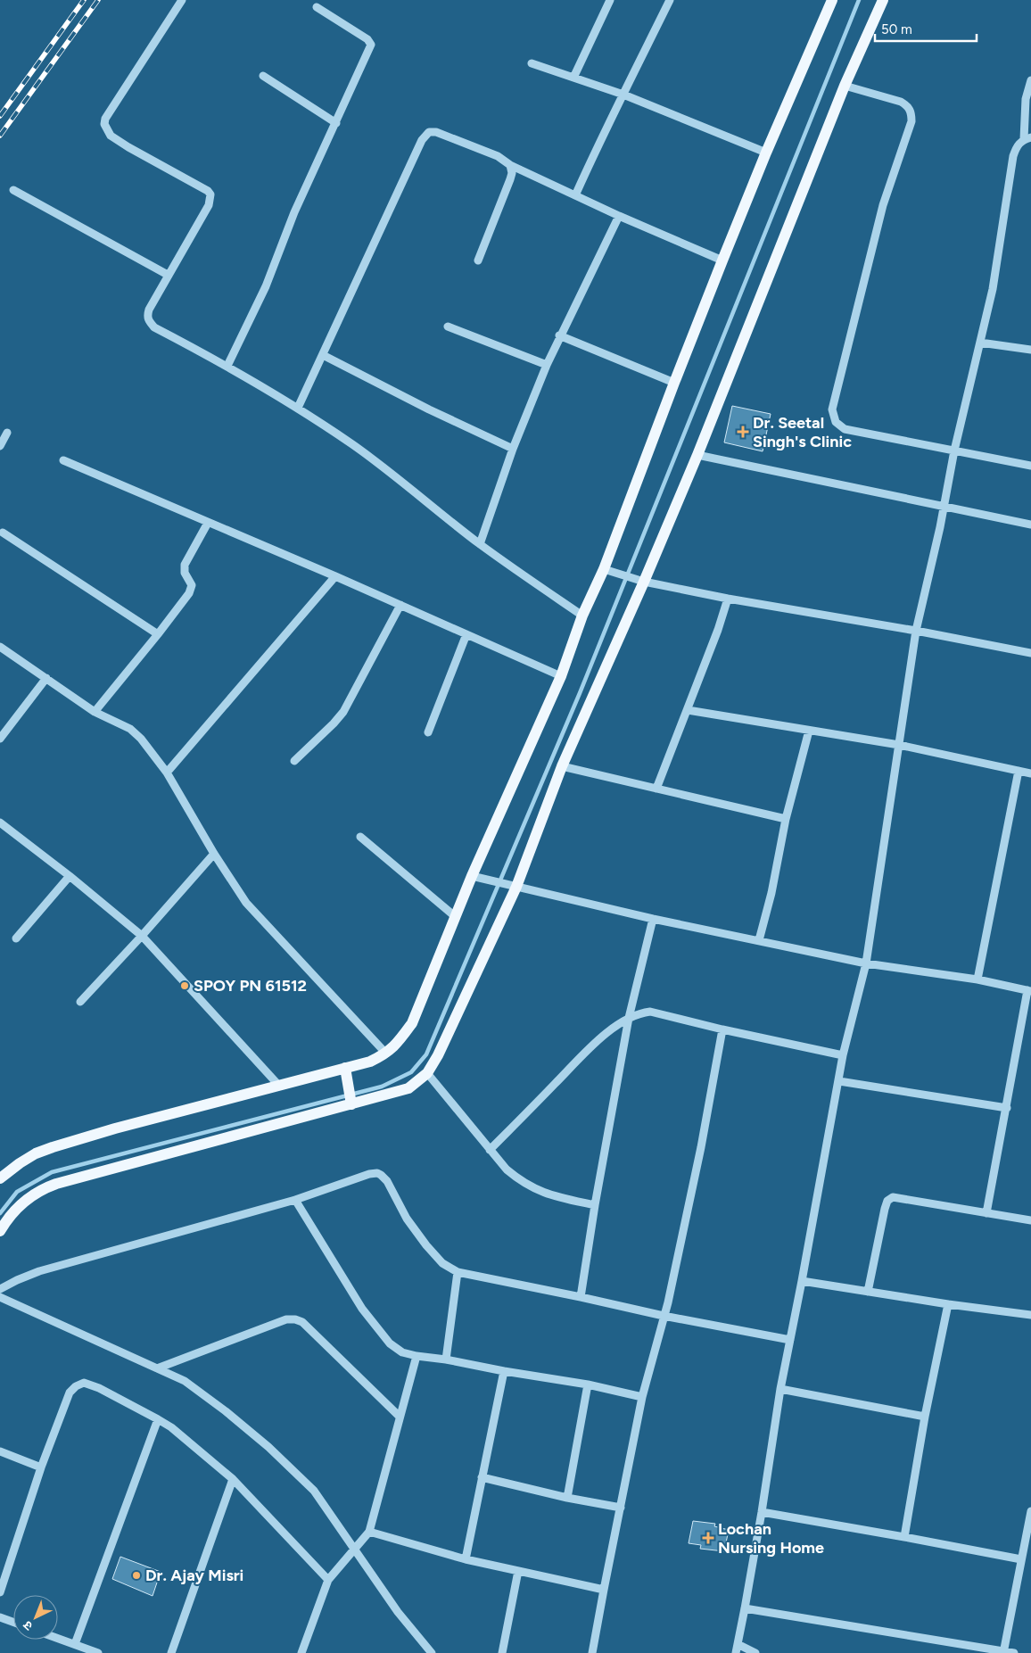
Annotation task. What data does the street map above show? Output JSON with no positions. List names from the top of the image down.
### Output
{
  "places": {
    "health": ["Dr. Seetal Singh's Clinic", "Lochan Nursing Home"],
    "other": ["SPOY PN 61512", "Dr. Ajay Misri"]
  },
  "scale_bar": "50 m",
  "north": "bottom left"
}
